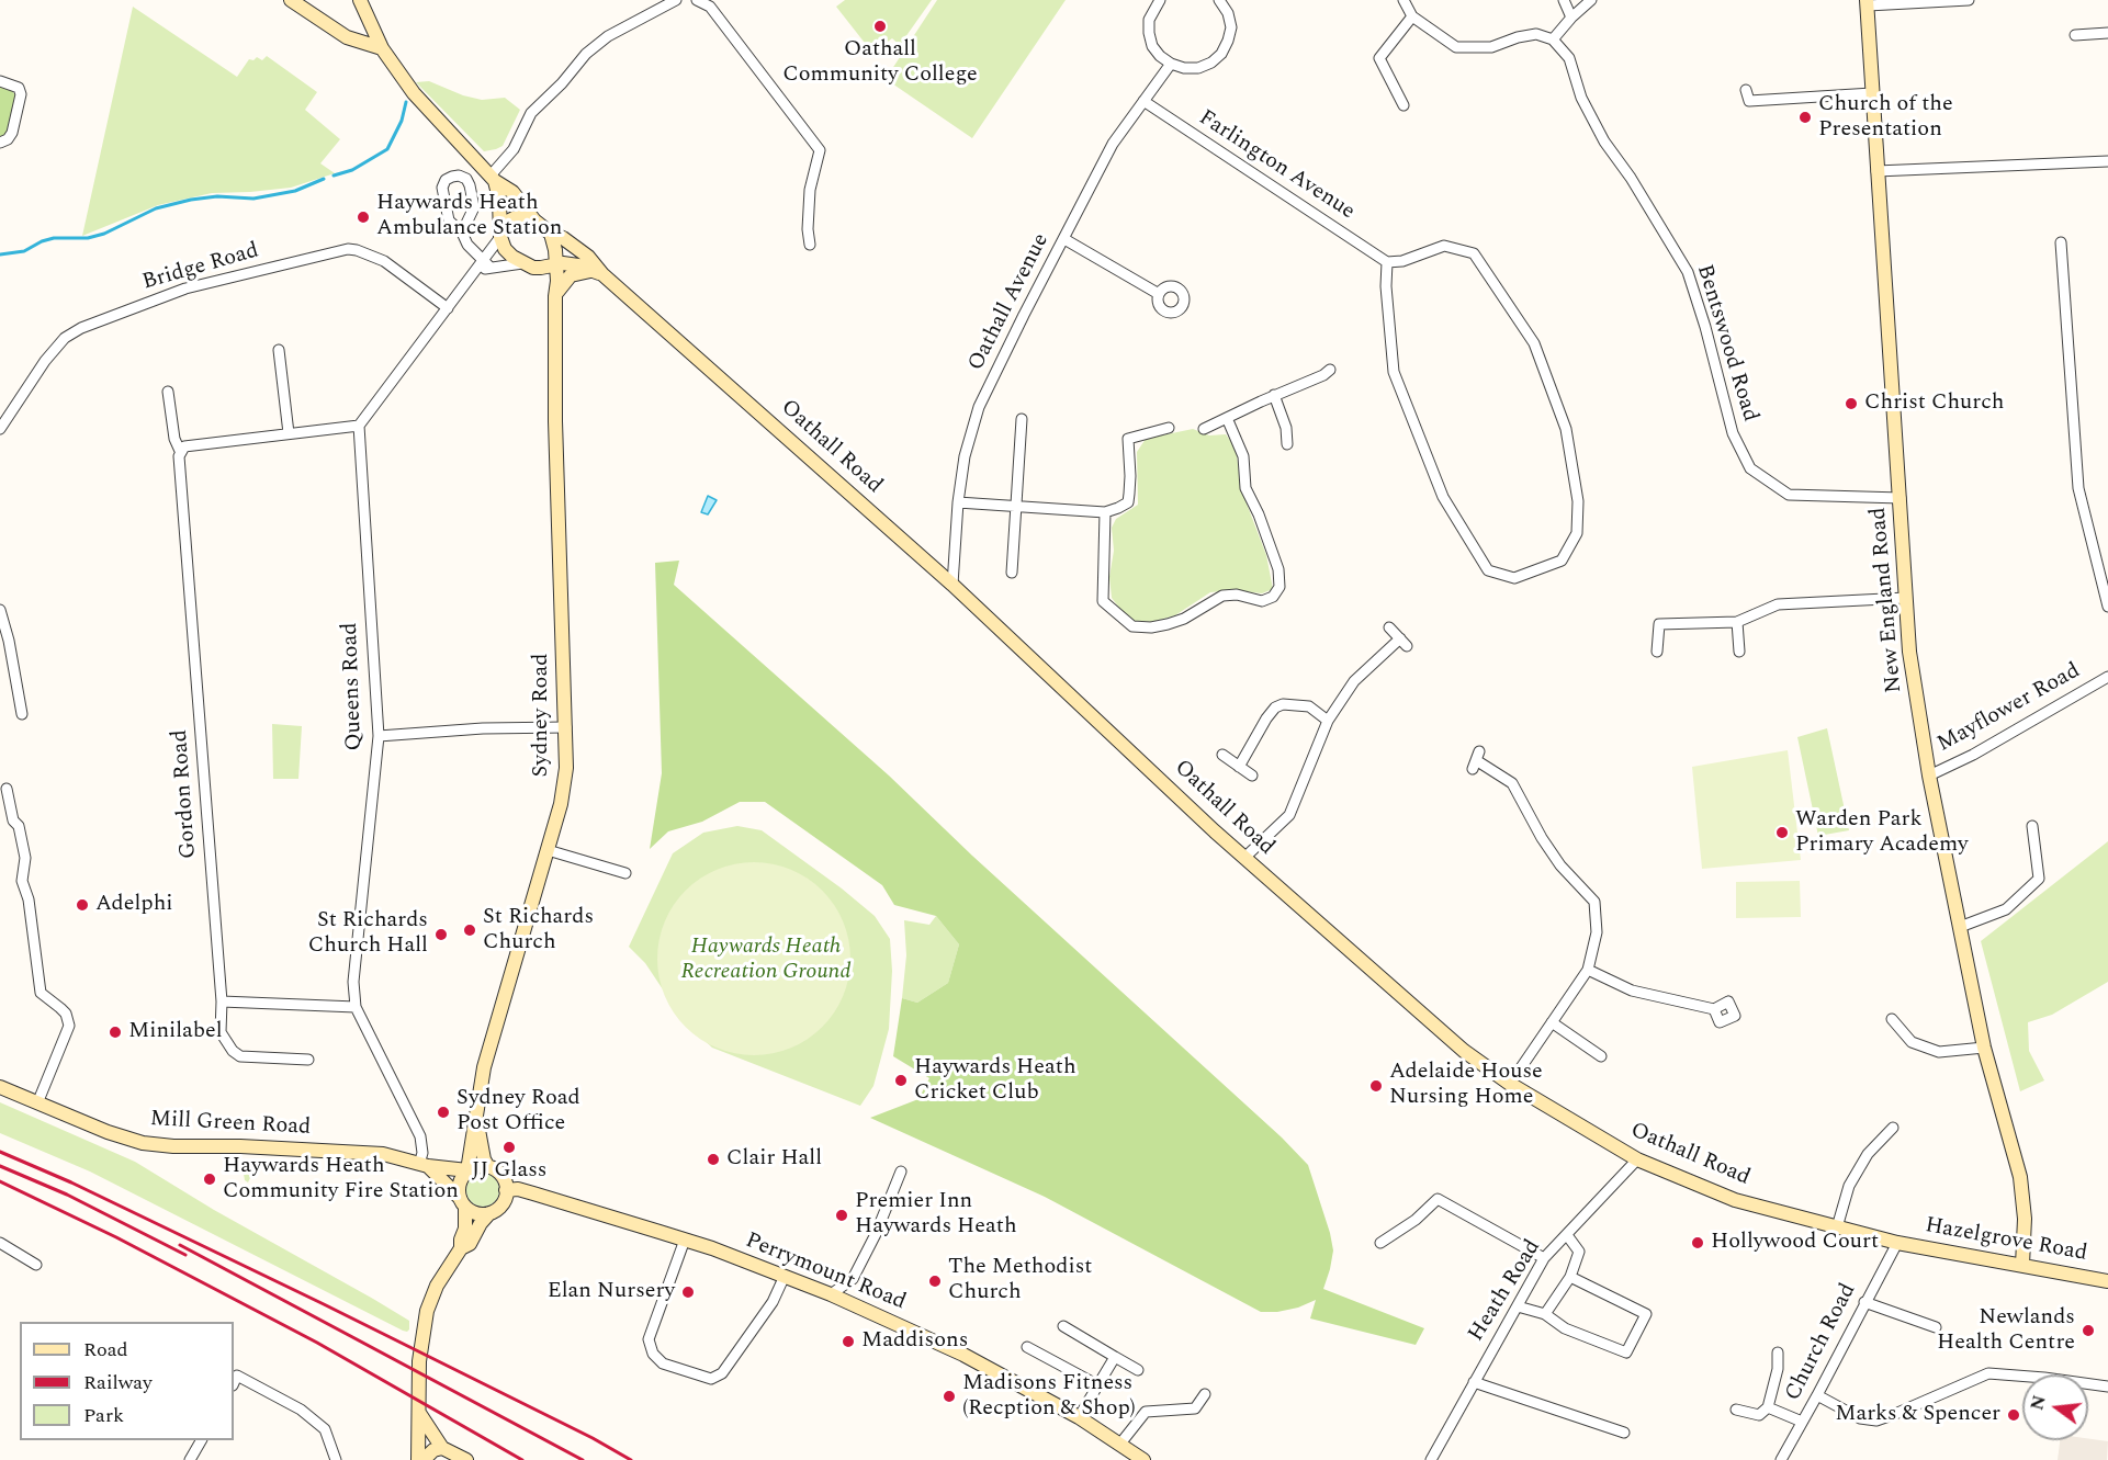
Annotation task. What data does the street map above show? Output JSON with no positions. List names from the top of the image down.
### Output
{
  "streets": {
    "main road": [
      "Oathall Road",
      "New England Road",
      "Sydney Road",
      "Mill Green Road",
      "Hazelgrove Road",
      "Perrymount Road"
    ],
    "street": [
      "Farlington Avenue",
      "Bridge Road",
      "Oathall Avenue",
      "Bentswood Road",
      "Queens Road",
      "Mayflower Road",
      "Gordon Road",
      "Heath Road",
      "Church Road"
    ]
  },
  "crossings": [
    ["Farlington Avenue", "Oathall Avenue"],
    ["Oathall Avenue", "Oathall Road"],
    ["Bentswood Road", "New England Road"],
    ["Oathall Road", "Sydney Road"],
    ["Oathall Road", "Hazelgrove Road"],
    ["Oathall Road", "Heath Road"],
    ["Oathall Road", "Church Road"],
    ["New England Road", "Mayflower Road"],
    ["New England Road", "Hazelgrove Road"],
    ["Queens Road", "Mill Green Road"],
    ["Sydney Road", "Mill Green Road"],
    ["Sydney Road", "Perrymount Road"],
    ["Mill Green Road", "Perrymount Road"],
    ["Hazelgrove Road", "Church Road"]
  ],
  "parks": ["Haywards Heath Recreation Ground"],
  "places": [
    "Oathall Community College",
    "Church of the Presentation",
    "Haywards Heath Ambulance Station",
    "Christ Church",
    "Warden Park Primary Academy",
    "Adelphi",
    "St Richards Church",
    "St Richards Church Hall",
    "Minilabel",
    "Haywards Heath Cricket Club",
    "Adelaide House Nursing Home",
    "Sydney Road Post Office",
    "JJ Glass",
    "Clair Hall",
    "Haywards Heath Community Fire Station",
    "Premier Inn Haywards Heath",
    "Hollywood Court",
    "The Methodist Church",
    "Elan Nursery",
    "Newlands Health Centre",
    "Maddisons",
    "Madisons Fitness (Recption & Shop)",
    "Marks & Spencer"
  ],
  "legend": ["Road", "Railway", "Park"],
  "north": "left"
}
